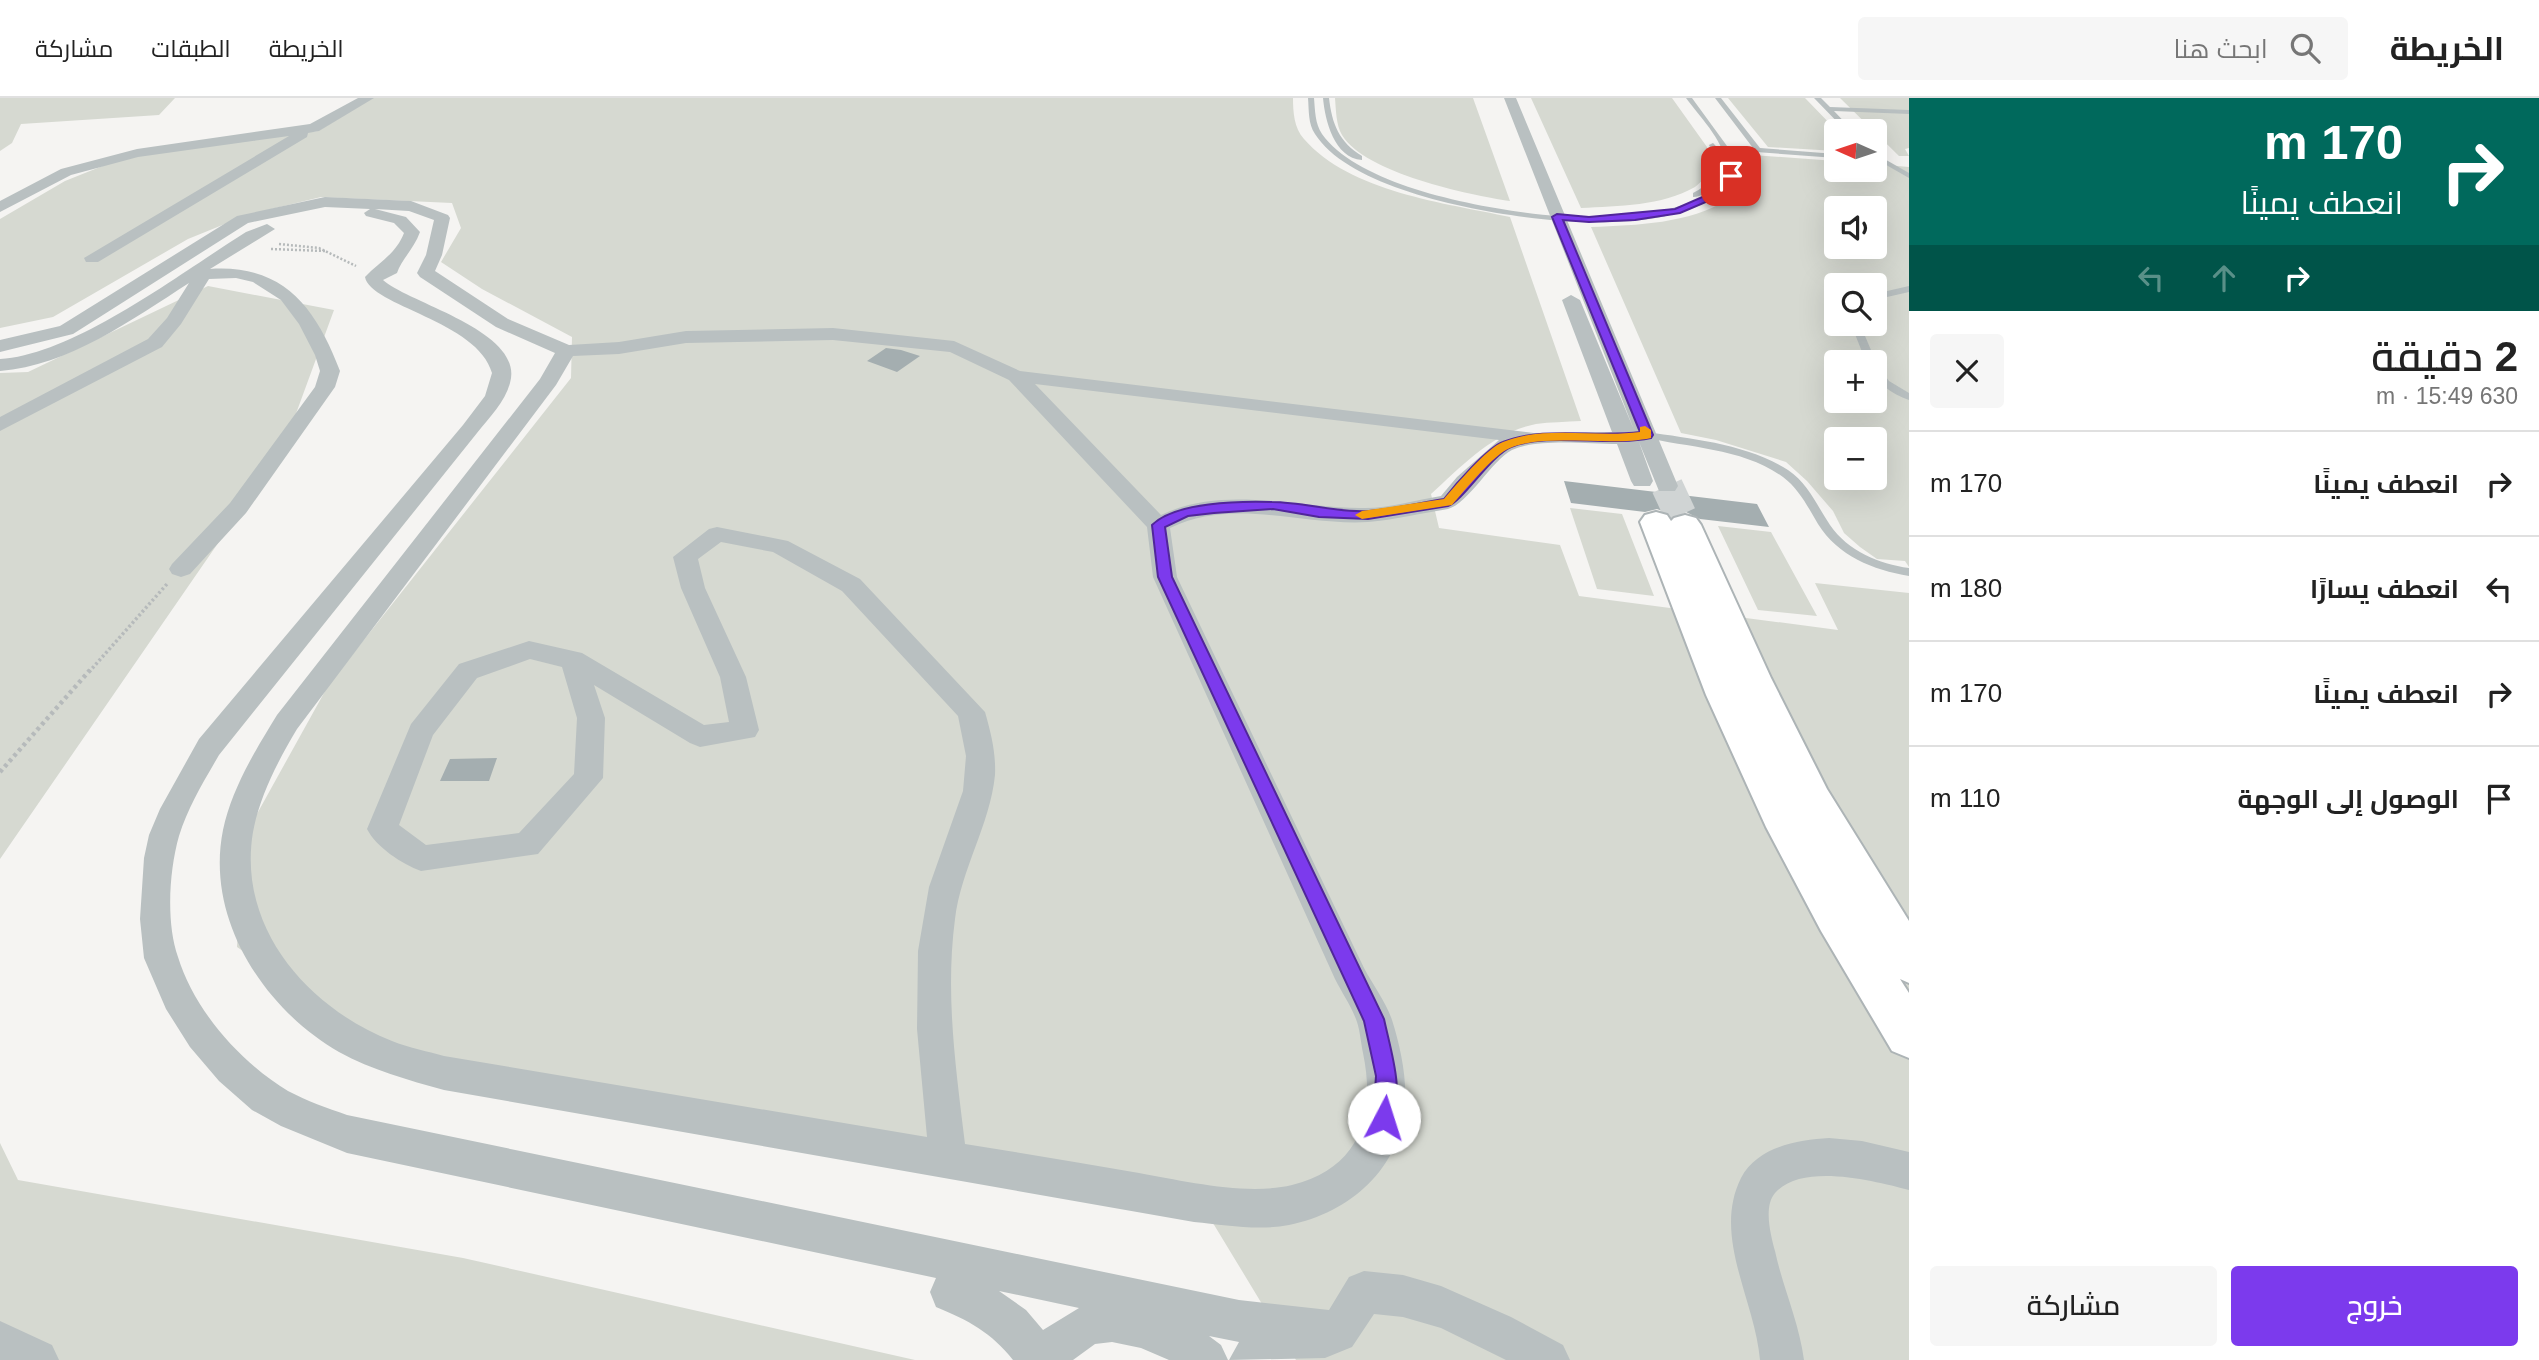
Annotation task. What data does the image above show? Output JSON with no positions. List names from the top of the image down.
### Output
{
  "north": "left",
  "page": {
    "header": "الخريطة",
    "search": "ابحث هنا",
    "nav": ["الخريطة", "الطبقات", "مشاركة"],
    "turn": ["170 m", "انعطف يمينًا"],
    "map_buttons": ["+", "−"],
    "heading": ["2 دقيقة", "630 m · 15:49"],
    "list": [
      {
        "name": "انعطف يمينًا",
        "value": "170 m"
      },
      {
        "name": "انعطف يسارًا",
        "value": "180 m"
      },
      {
        "name": "انعطف يمينًا",
        "value": "170 m"
      },
      {
        "name": "الوصول إلى الوجهة",
        "value": "110 m"
      }
    ],
    "buttons": ["خروج", "مشاركة"]
  }
}
